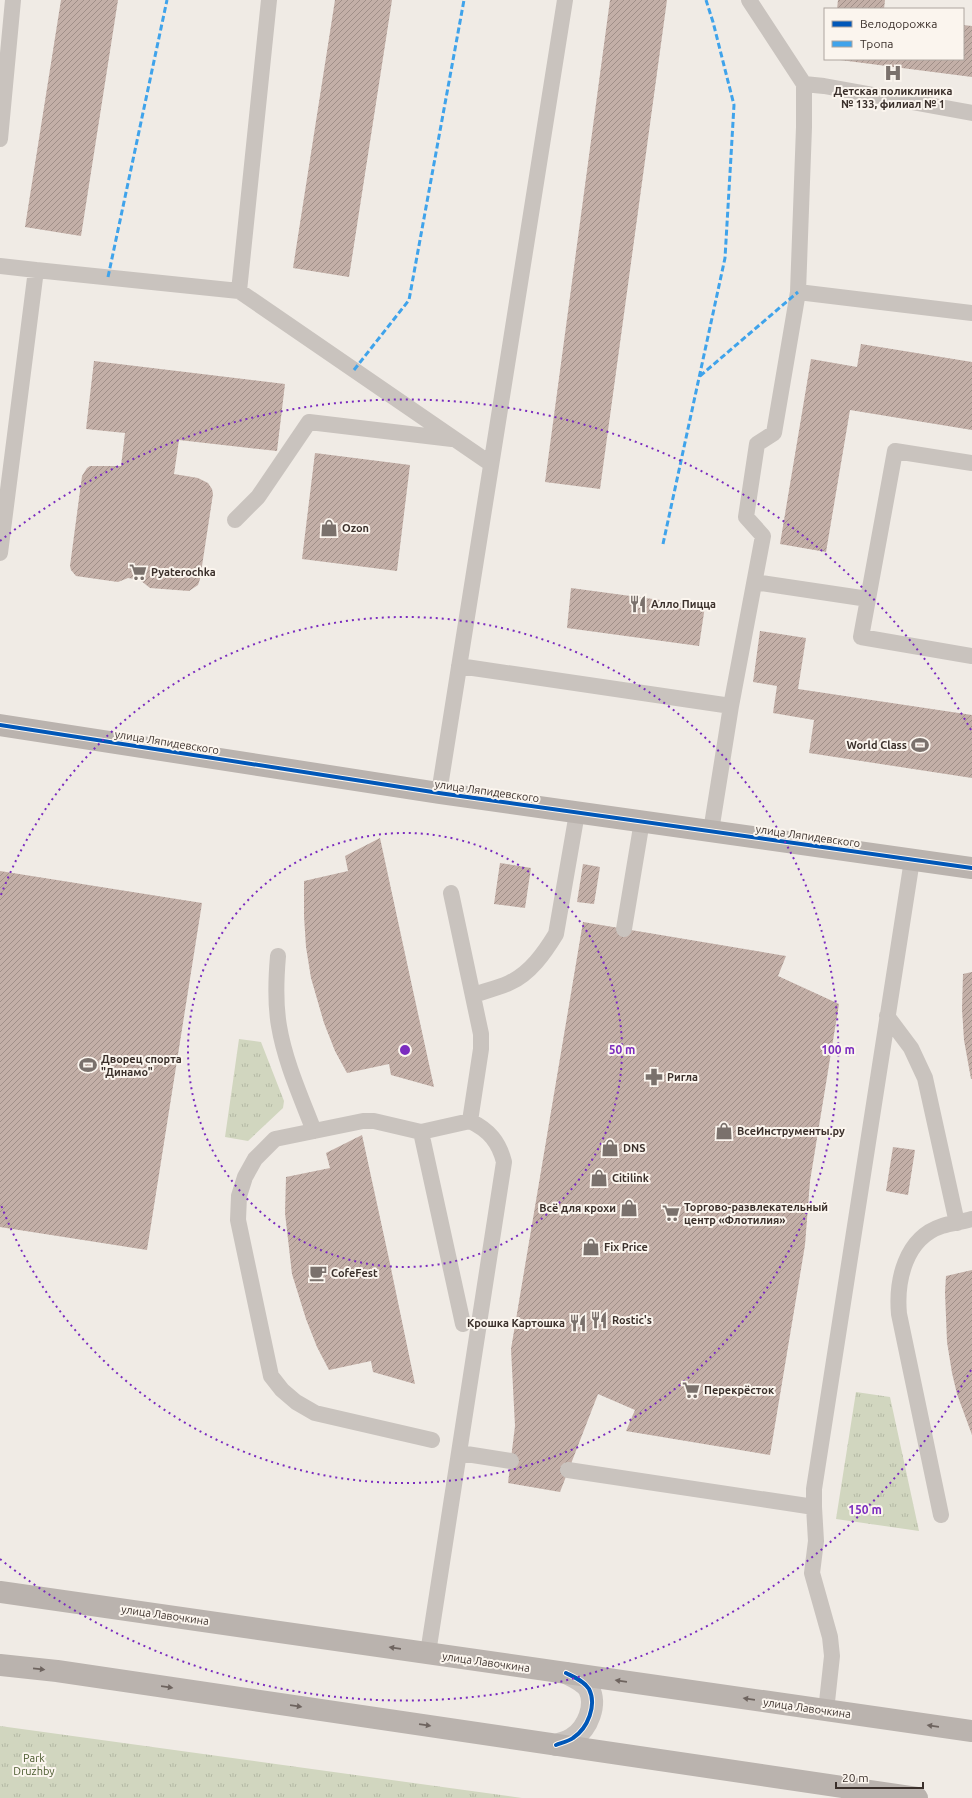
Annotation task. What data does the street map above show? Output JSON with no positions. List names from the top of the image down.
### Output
{
  "streets": {
    "main road": ["улица Ляпидевского", "улица Лавочкина"]
  },
  "parks": ["Park Druzhby"],
  "places": {
    "hospital": ["Детская поликлиника № 133, филиал № 1"],
    "shop": [
      "Ozon",
      "ВсеИнструменты.ру",
      "DNS",
      "Citilink",
      "Всё для крохи",
      "Fix Price"
    ],
    "supermarket": ["Pyaterochka", "Торгово-развлекательный центр «Флотилия»", "Перекрёсток"],
    "restaurant": ["Алло Пицца", "Rostic's", "Крошка Картошка"],
    "sports": ["World Class", "Дворец спорта \"Динамо\""],
    "pharmacy": ["Ригла"],
    "cafe": ["CofeFest"]
  },
  "legend": ["Велодорожка", "Тропа"],
  "scale_bar": "20 m",
  "rings": ["50 m", "100 m", "150 m"]
}
